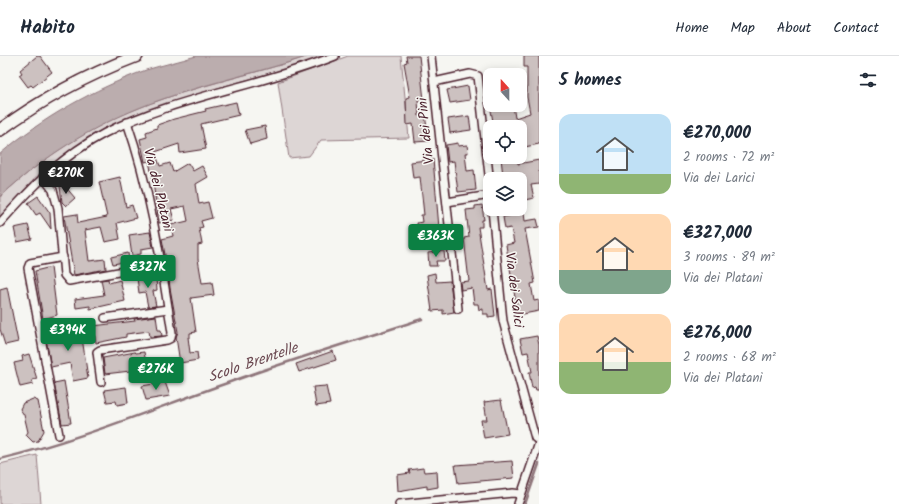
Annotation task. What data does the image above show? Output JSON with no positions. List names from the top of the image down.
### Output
{
  "streets": {
    "street": ["Via dei Pini", "Via dei Platani", "Via dei Salici"]
  },
  "water": ["Scolo Brentelle"],
  "north": "top",
  "page": {
    "header": "Habito",
    "nav": [
      "Home",
      "Map",
      "About",
      "Contact"
    ],
    "heading": "5 homes",
    "list": [
      {
        "name": "€270,000",
        "note": "2 rooms · 72 m² · Via dei Larici"
      },
      {
        "name": "€327,000",
        "note": "3 rooms · 89 m² · Via dei Platani"
      },
      {
        "name": "€276,000",
        "note": "2 rooms · 68 m² · Via dei Platani"
      }
    ],
    "price": [
      "€270K",
      "€363K",
      "€327K",
      "€394K",
      "€276K"
    ]
  }
}
